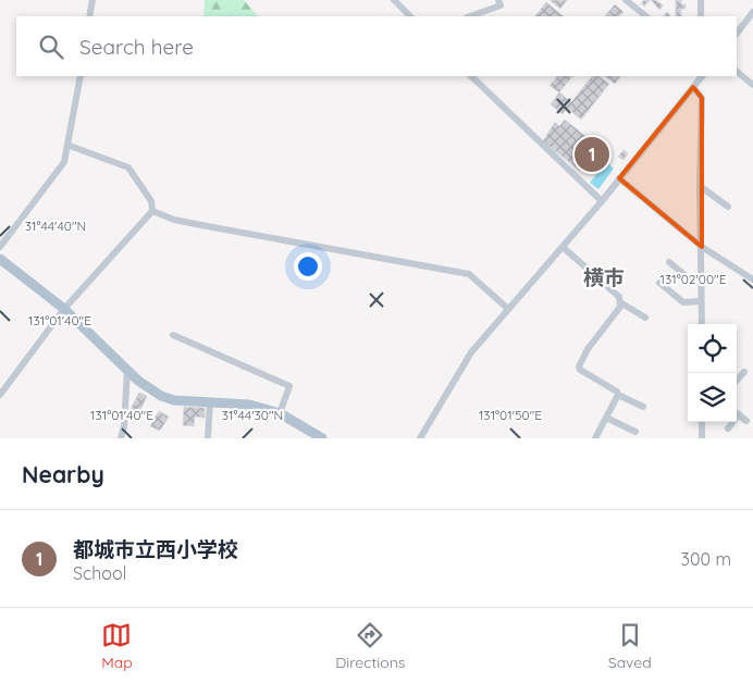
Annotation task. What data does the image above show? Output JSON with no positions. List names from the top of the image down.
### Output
{
  "districts": ["横市"],
  "page": {
    "search": "Search here",
    "pins": "1",
    "heading": "Nearby",
    "list": [
      {
        "mark": "1",
        "name": "都城市立西小学校",
        "note": "School",
        "value": "300 m"
      }
    ],
    "nav": ["Map", "Directions", "Saved"]
  },
  "coordinates": [
    "31°44'40\"N",
    "131°02'00\"E",
    "131°01'40\"E",
    "31°44'30\"N",
    "131°01'50\"E"
  ]
}
